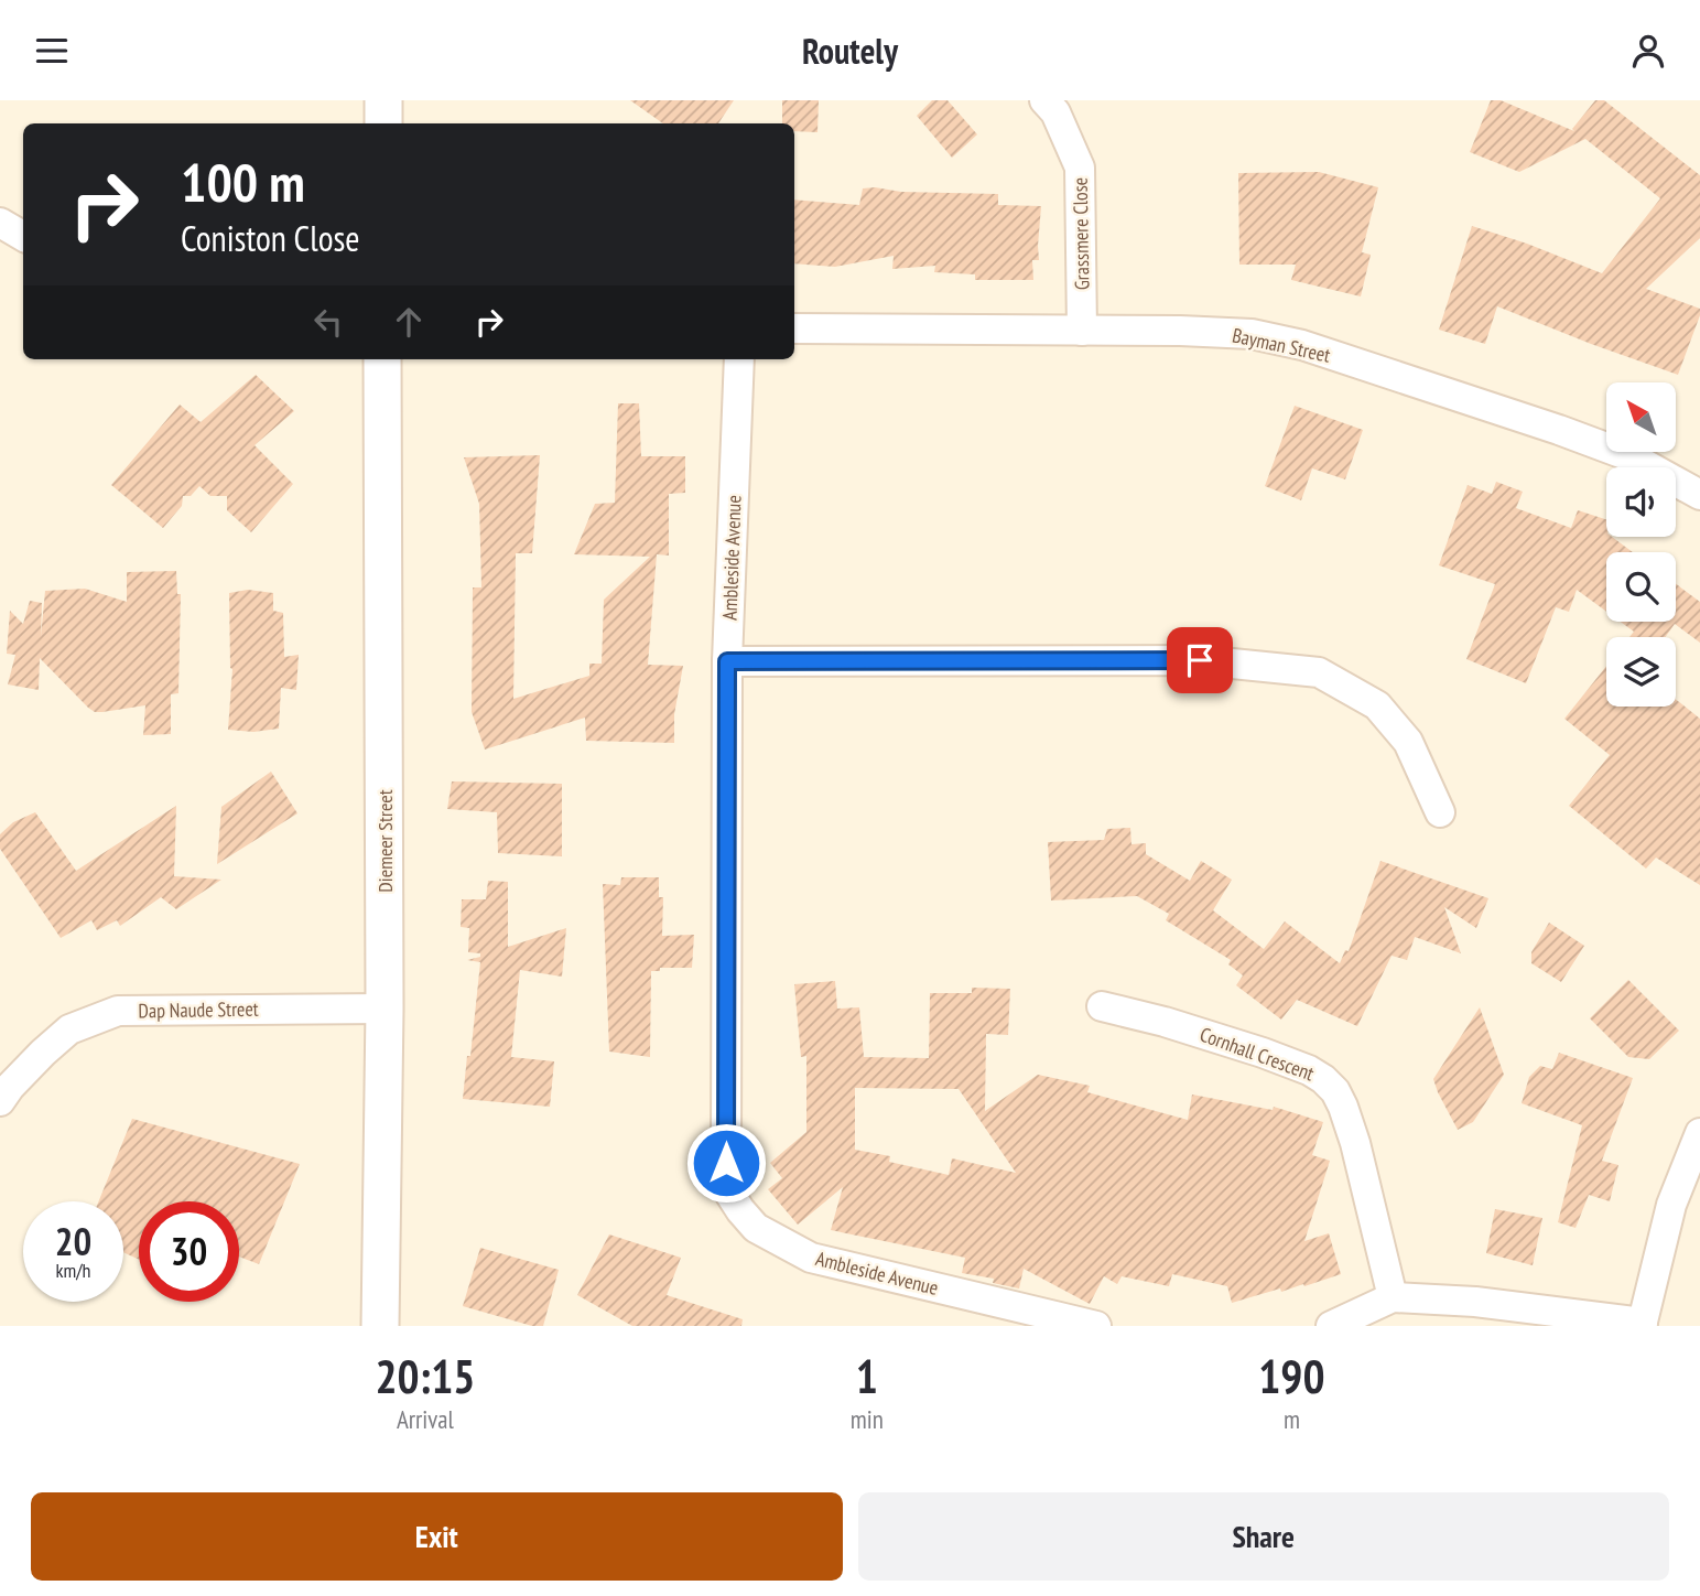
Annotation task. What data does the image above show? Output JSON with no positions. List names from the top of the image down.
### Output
{
  "streets": {
    "street": [
      "Grassmere Close",
      "Bayman Street",
      "Ambleside Avenue",
      "Diemeer Street",
      "Dap Naude Street",
      "Cornhall Crescent"
    ]
  },
  "crossings": [
    ["Grassmere Close", "Bayman Street"],
    ["Diemeer Street", "Dap Naude Street"]
  ],
  "north": "top left",
  "page": {
    "header": "Routely",
    "turn": ["100 m", "Coniston Close"],
    "speed": "20 km/h",
    "limit": "30",
    "eta": [
      "20:15",
      "Arrival",
      "1",
      "min",
      "190",
      "m"
    ],
    "buttons": ["Exit", "Share"]
  }
}
